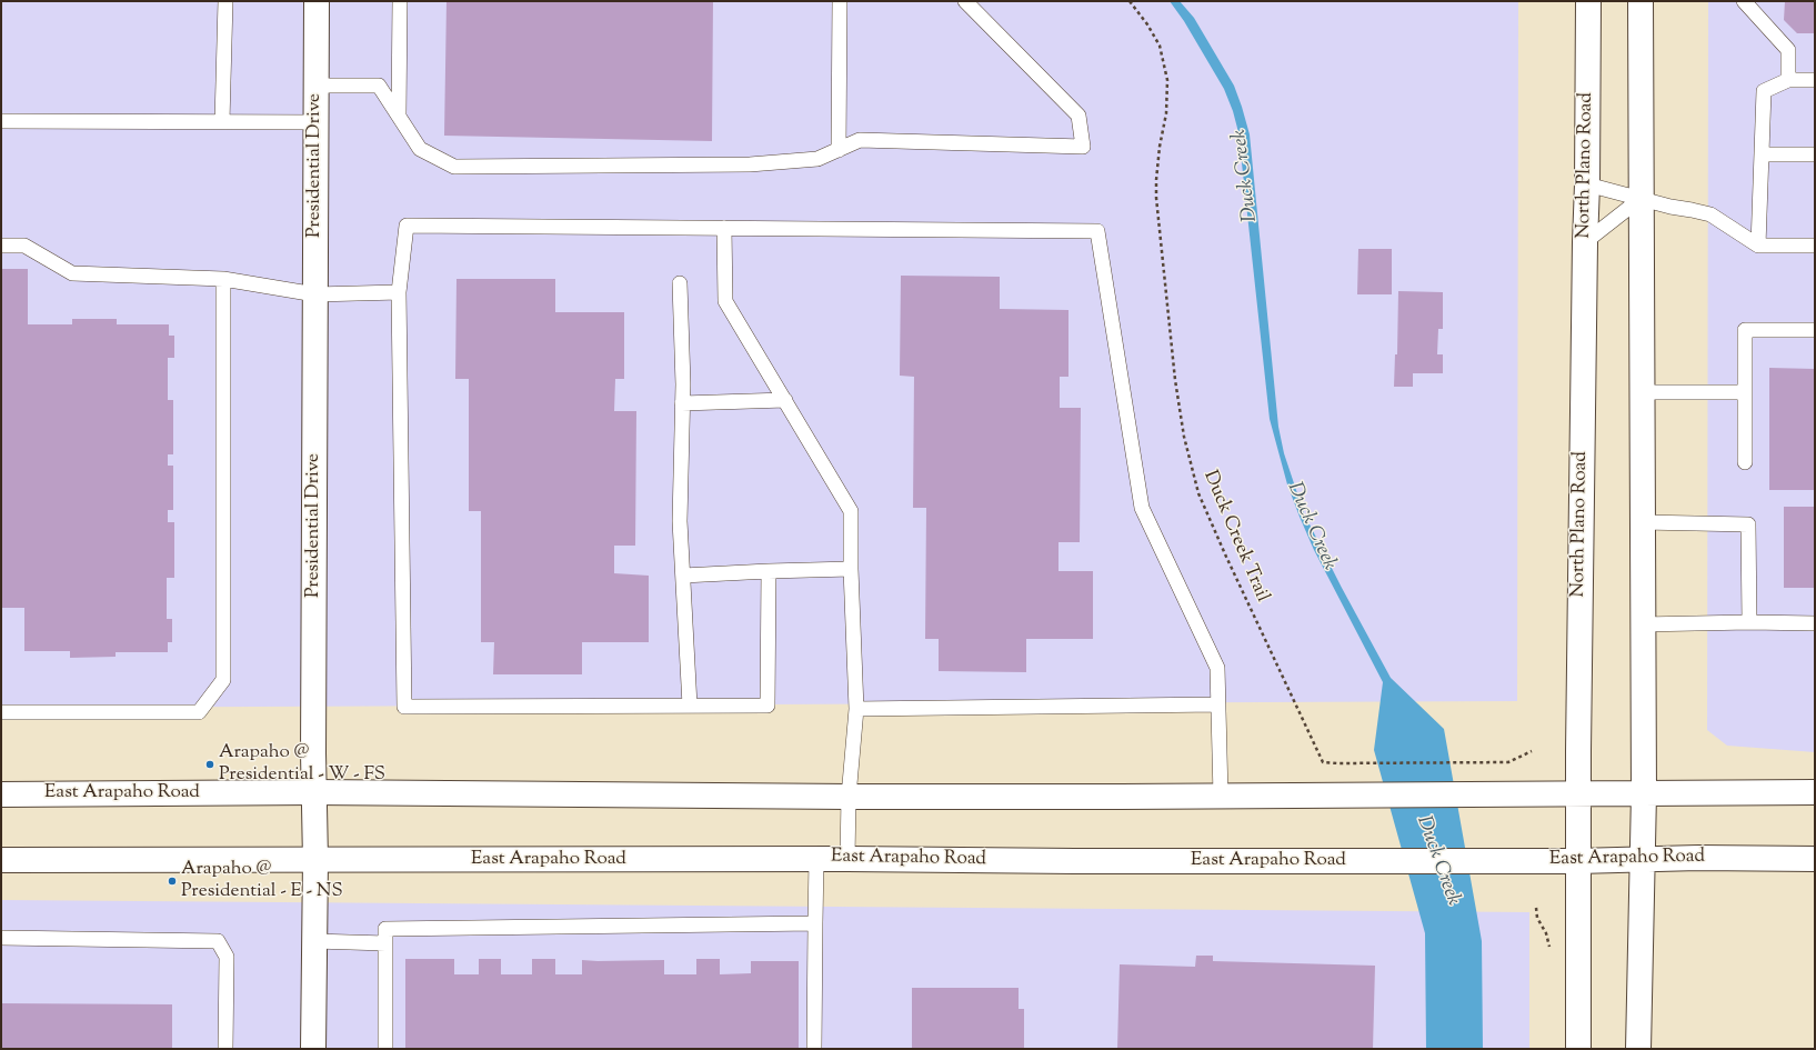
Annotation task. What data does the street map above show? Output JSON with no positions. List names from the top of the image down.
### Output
{
  "streets": {
    "main road": ["Presidential Drive", "North Plano Road", "East Arapaho Road"],
    "path": ["Duck Creek Trail"]
  },
  "crossings": [
    ["Presidential Drive", "East Arapaho Road"],
    ["North Plano Road", "East Arapaho Road"]
  ],
  "water": ["Duck Creek"],
  "places": ["Arapaho @ Presidential - W - FS", "Arapaho @ Presidential - E - NS"]
}
